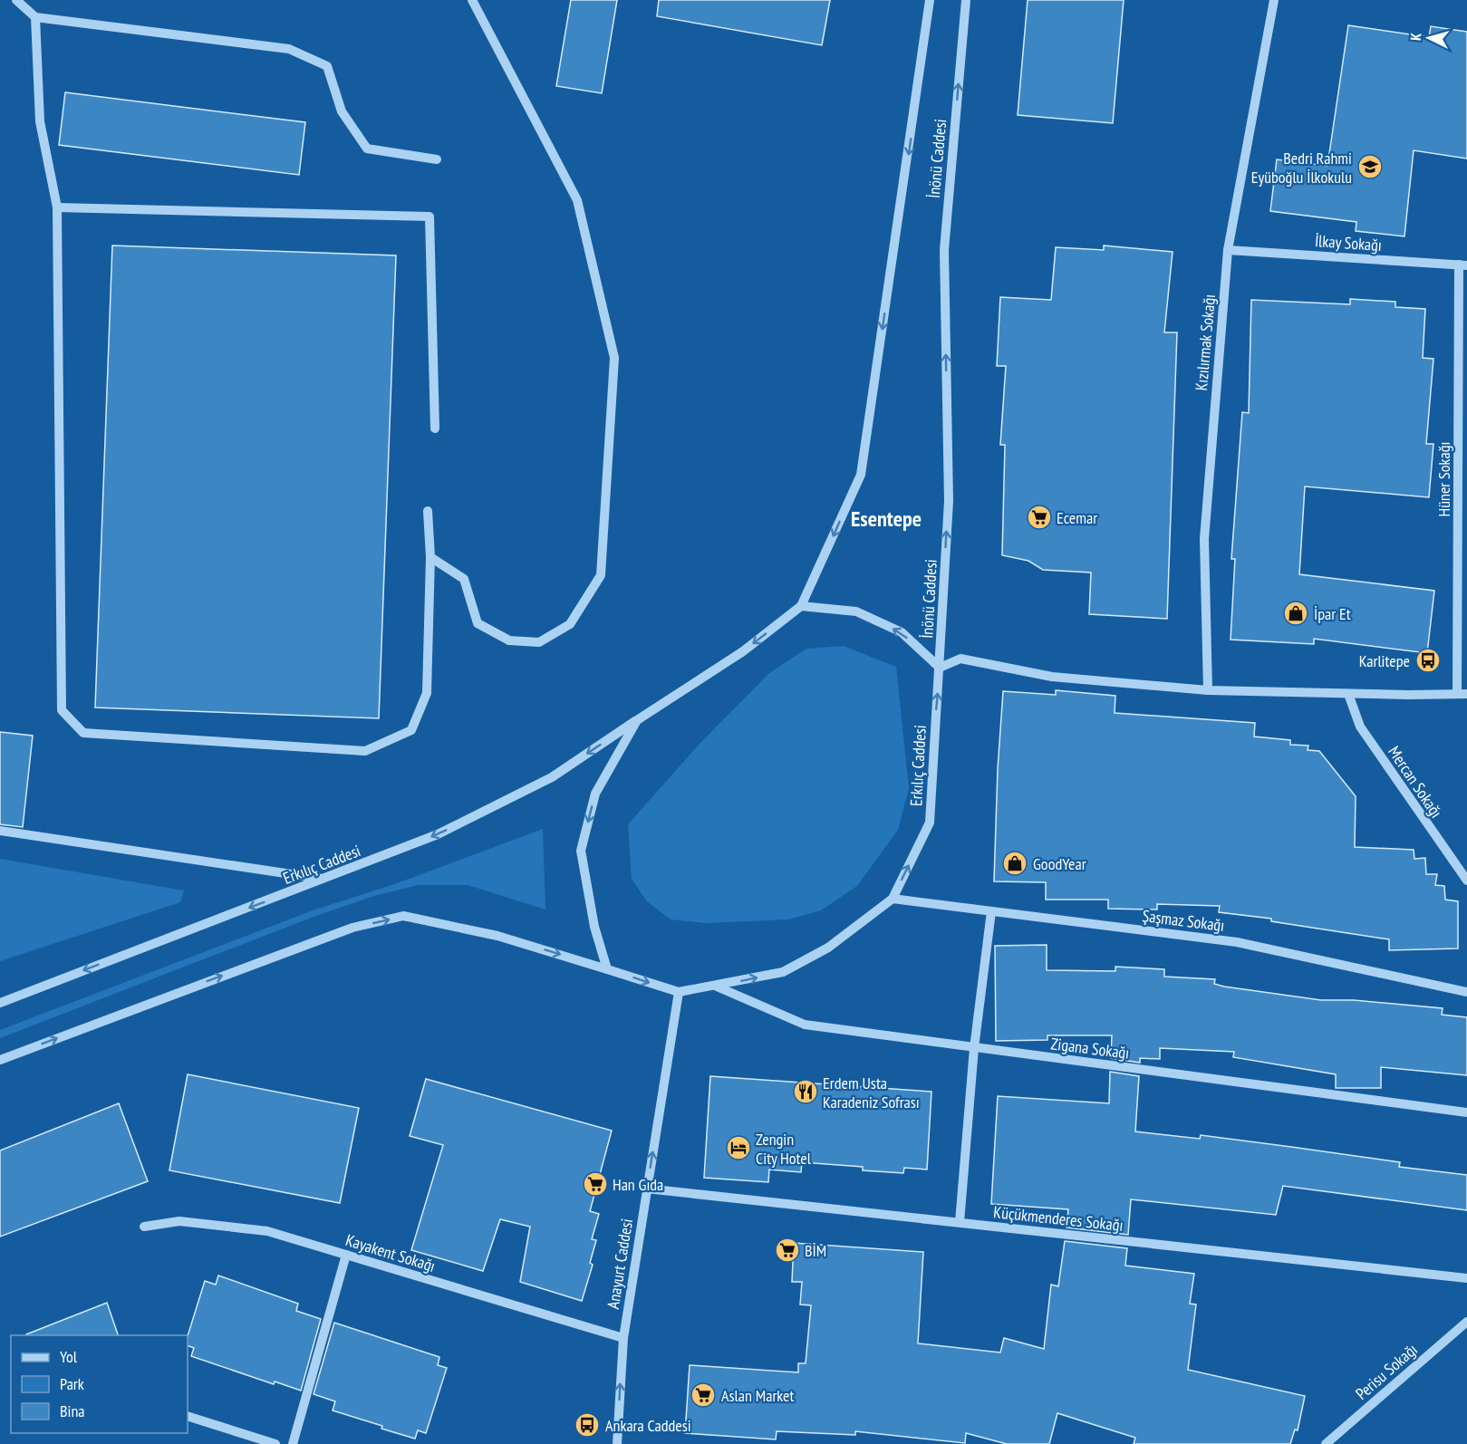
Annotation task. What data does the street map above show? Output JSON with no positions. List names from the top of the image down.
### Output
{
  "streets": {
    "street": [
      "İnönü Caddesi",
      "İlkay Sokağı",
      "Kızılırmak Sokağı",
      "Hüner Sokağı",
      "Erkılıç Caddesi",
      "Mercan Sokağı",
      "Şaşmaz Sokağı",
      "Zigana Sokağı",
      "Küçükmenderes Sokağı",
      "Kayakent Sokağı",
      "Anayurt Caddesi",
      "Perisu Sokağı"
    ]
  },
  "crossings": [
    ["İnönü Caddesi", "Erkılıç Caddesi"],
    ["İlkay Sokağı", "Kızılırmak Sokağı"],
    ["İlkay Sokağı", "Hüner Sokağı"],
    ["Erkılıç Caddesi", "Şaşmaz Sokağı"],
    ["Erkılıç Caddesi", "Zigana Sokağı"],
    ["Erkılıç Caddesi", "Anayurt Caddesi"],
    ["Küçükmenderes Sokağı", "Anayurt Caddesi"],
    ["Kayakent Sokağı", "Anayurt Caddesi"]
  ],
  "one_way": ["Anayurt Caddesi"],
  "districts": ["Esentepe"],
  "places": {
    "school or university": ["Bedri Rahmi Eyüboğlu İlkokulu"],
    "supermarket": [
      "Ecemar",
      "Han Gıda",
      "BİM",
      "Aslan Market"
    ],
    "shop": ["İpar Et", "GoodYear"],
    "bus stop": ["Karlitepe", "Ankara Caddesi"],
    "restaurant": ["Erdem Usta Karadeniz Sofrası"],
    "hotel": ["Zengin City Hotel"]
  },
  "legend": ["Yol", "Park", "Bina"],
  "north": "left"
}
